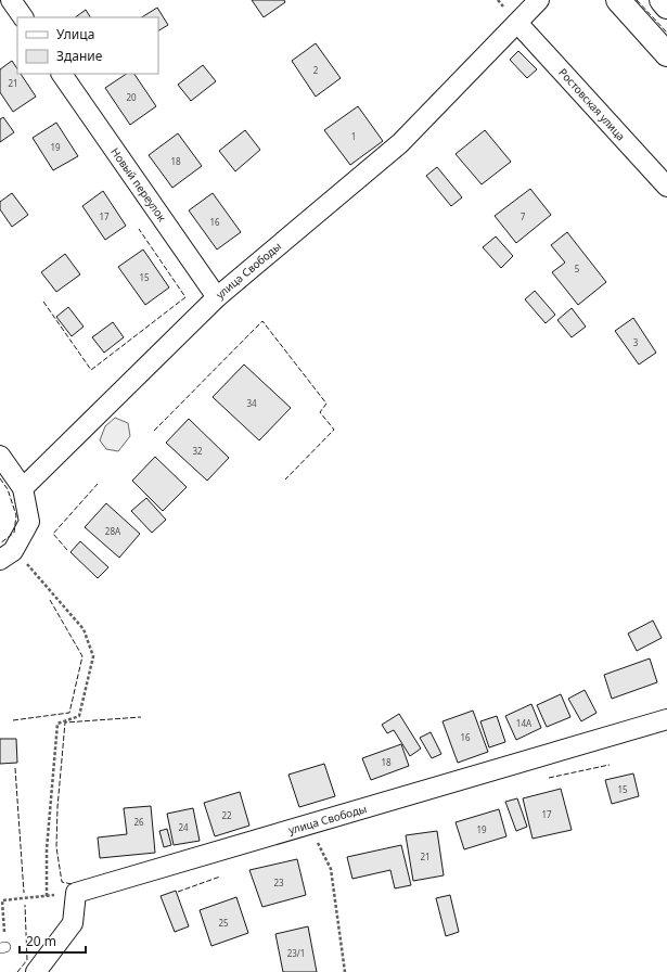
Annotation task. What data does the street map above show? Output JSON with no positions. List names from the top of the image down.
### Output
{
  "streets": {
    "street": ["Ростовская улица", "Новый переулок", "улица Свободы"]
  },
  "crossings": [
    ["Ростовская улица", "улица Свободы"],
    ["Новый переулок", "улица Свободы"]
  ],
  "house_numbers": [
    "2",
    "21",
    "20",
    "1",
    "19",
    "18",
    "17",
    "7",
    "16",
    "5",
    "15",
    "3",
    "34",
    "32",
    "28А",
    "14А",
    "16",
    "18",
    "15",
    "17",
    "22",
    "26",
    "24",
    "19",
    "21",
    "23",
    "25",
    "23/1"
  ],
  "legend": ["Улица", "Здание"],
  "scale_bar": "20 m"
}
